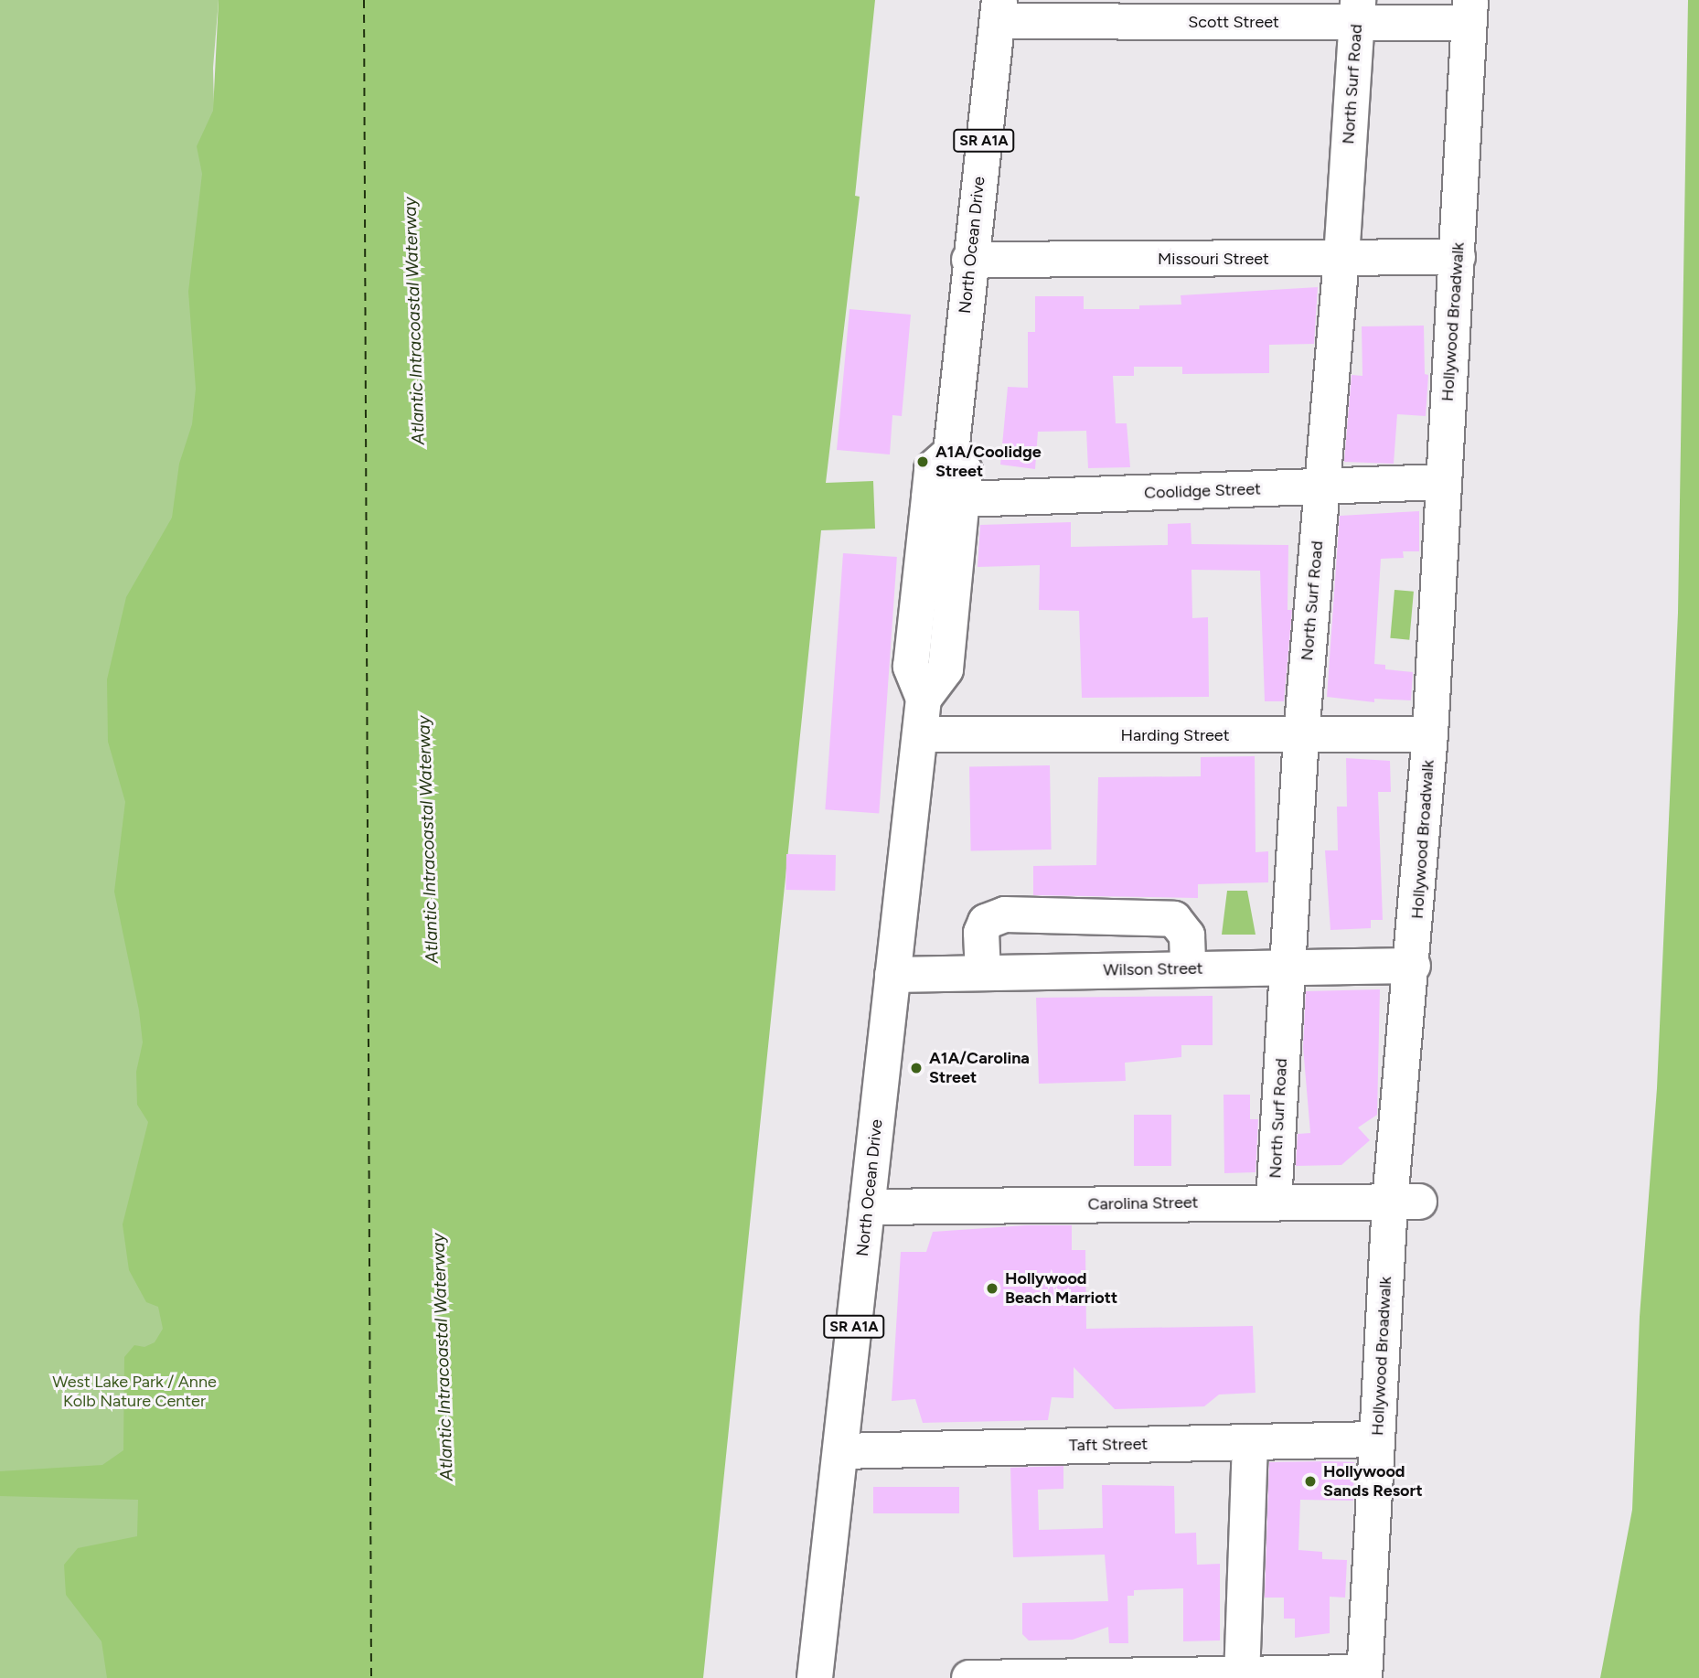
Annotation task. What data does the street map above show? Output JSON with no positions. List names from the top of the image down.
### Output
{
  "streets": {
    "street": [
      "Scott Street",
      "North Surf Road",
      "SR A1A",
      "North Ocean Drive",
      "Missouri Street",
      "Hollywood Broadwalk",
      "Coolidge Street",
      "Harding Street",
      "Wilson Street",
      "Carolina Street",
      "Taft Street"
    ]
  },
  "crossings": [
    ["Scott Street", "North Surf Road"],
    ["Scott Street", "North Ocean Drive"],
    ["Scott Street", "Hollywood Broadwalk"],
    ["North Surf Road", "Missouri Street"],
    ["North Surf Road", "Coolidge Street"],
    ["North Surf Road", "Harding Street"],
    ["North Surf Road", "Wilson Street"],
    ["North Surf Road", "Carolina Street"],
    ["North Ocean Drive", "Missouri Street"],
    ["North Ocean Drive", "Harding Street"],
    ["North Ocean Drive", "Wilson Street"],
    ["North Ocean Drive", "Carolina Street"],
    ["North Ocean Drive", "Taft Street"],
    ["Missouri Street", "Hollywood Broadwalk"],
    ["Hollywood Broadwalk", "Coolidge Street"],
    ["Hollywood Broadwalk", "Harding Street"],
    ["Hollywood Broadwalk", "Wilson Street"],
    ["Hollywood Broadwalk", "Carolina Street"],
    ["Hollywood Broadwalk", "Taft Street"]
  ],
  "water": ["Atlantic Intracoastal Waterway"],
  "parks": ["West Lake Park / Anne Kolb Nature Center"],
  "places": [
    "A1A/Coolidge Street",
    "A1A/Carolina Street",
    "Hollywood Beach Marriott",
    "Hollywood Sands Resort"
  ]
}
